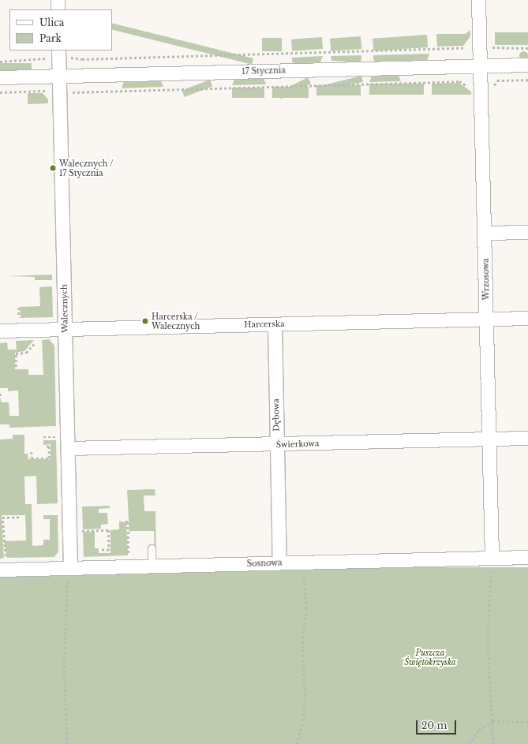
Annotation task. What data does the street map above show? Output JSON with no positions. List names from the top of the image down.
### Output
{
  "streets": {
    "street": [
      "17 Stycznia",
      "Wrzosowa",
      "Walecznych",
      "Harcerska",
      "Dębowa",
      "Świerkowa",
      "Sosnowa"
    ]
  },
  "crossings": [
    ["17 Stycznia", "Wrzosowa"],
    ["17 Stycznia", "Walecznych"],
    ["Wrzosowa", "Harcerska"],
    ["Wrzosowa", "Świerkowa"],
    ["Wrzosowa", "Sosnowa"],
    ["Walecznych", "Harcerska"],
    ["Walecznych", "Świerkowa"],
    ["Walecznych", "Sosnowa"],
    ["Harcerska", "Dębowa"],
    ["Dębowa", "Świerkowa"],
    ["Dębowa", "Sosnowa"]
  ],
  "parks": ["Puszcza Świętokrzyska"],
  "places": ["Walecznych / 17 Stycznia", "Harcerska / Walecznych"],
  "legend": ["Ulica", "Park"],
  "scale_bar": "20 m"
}
